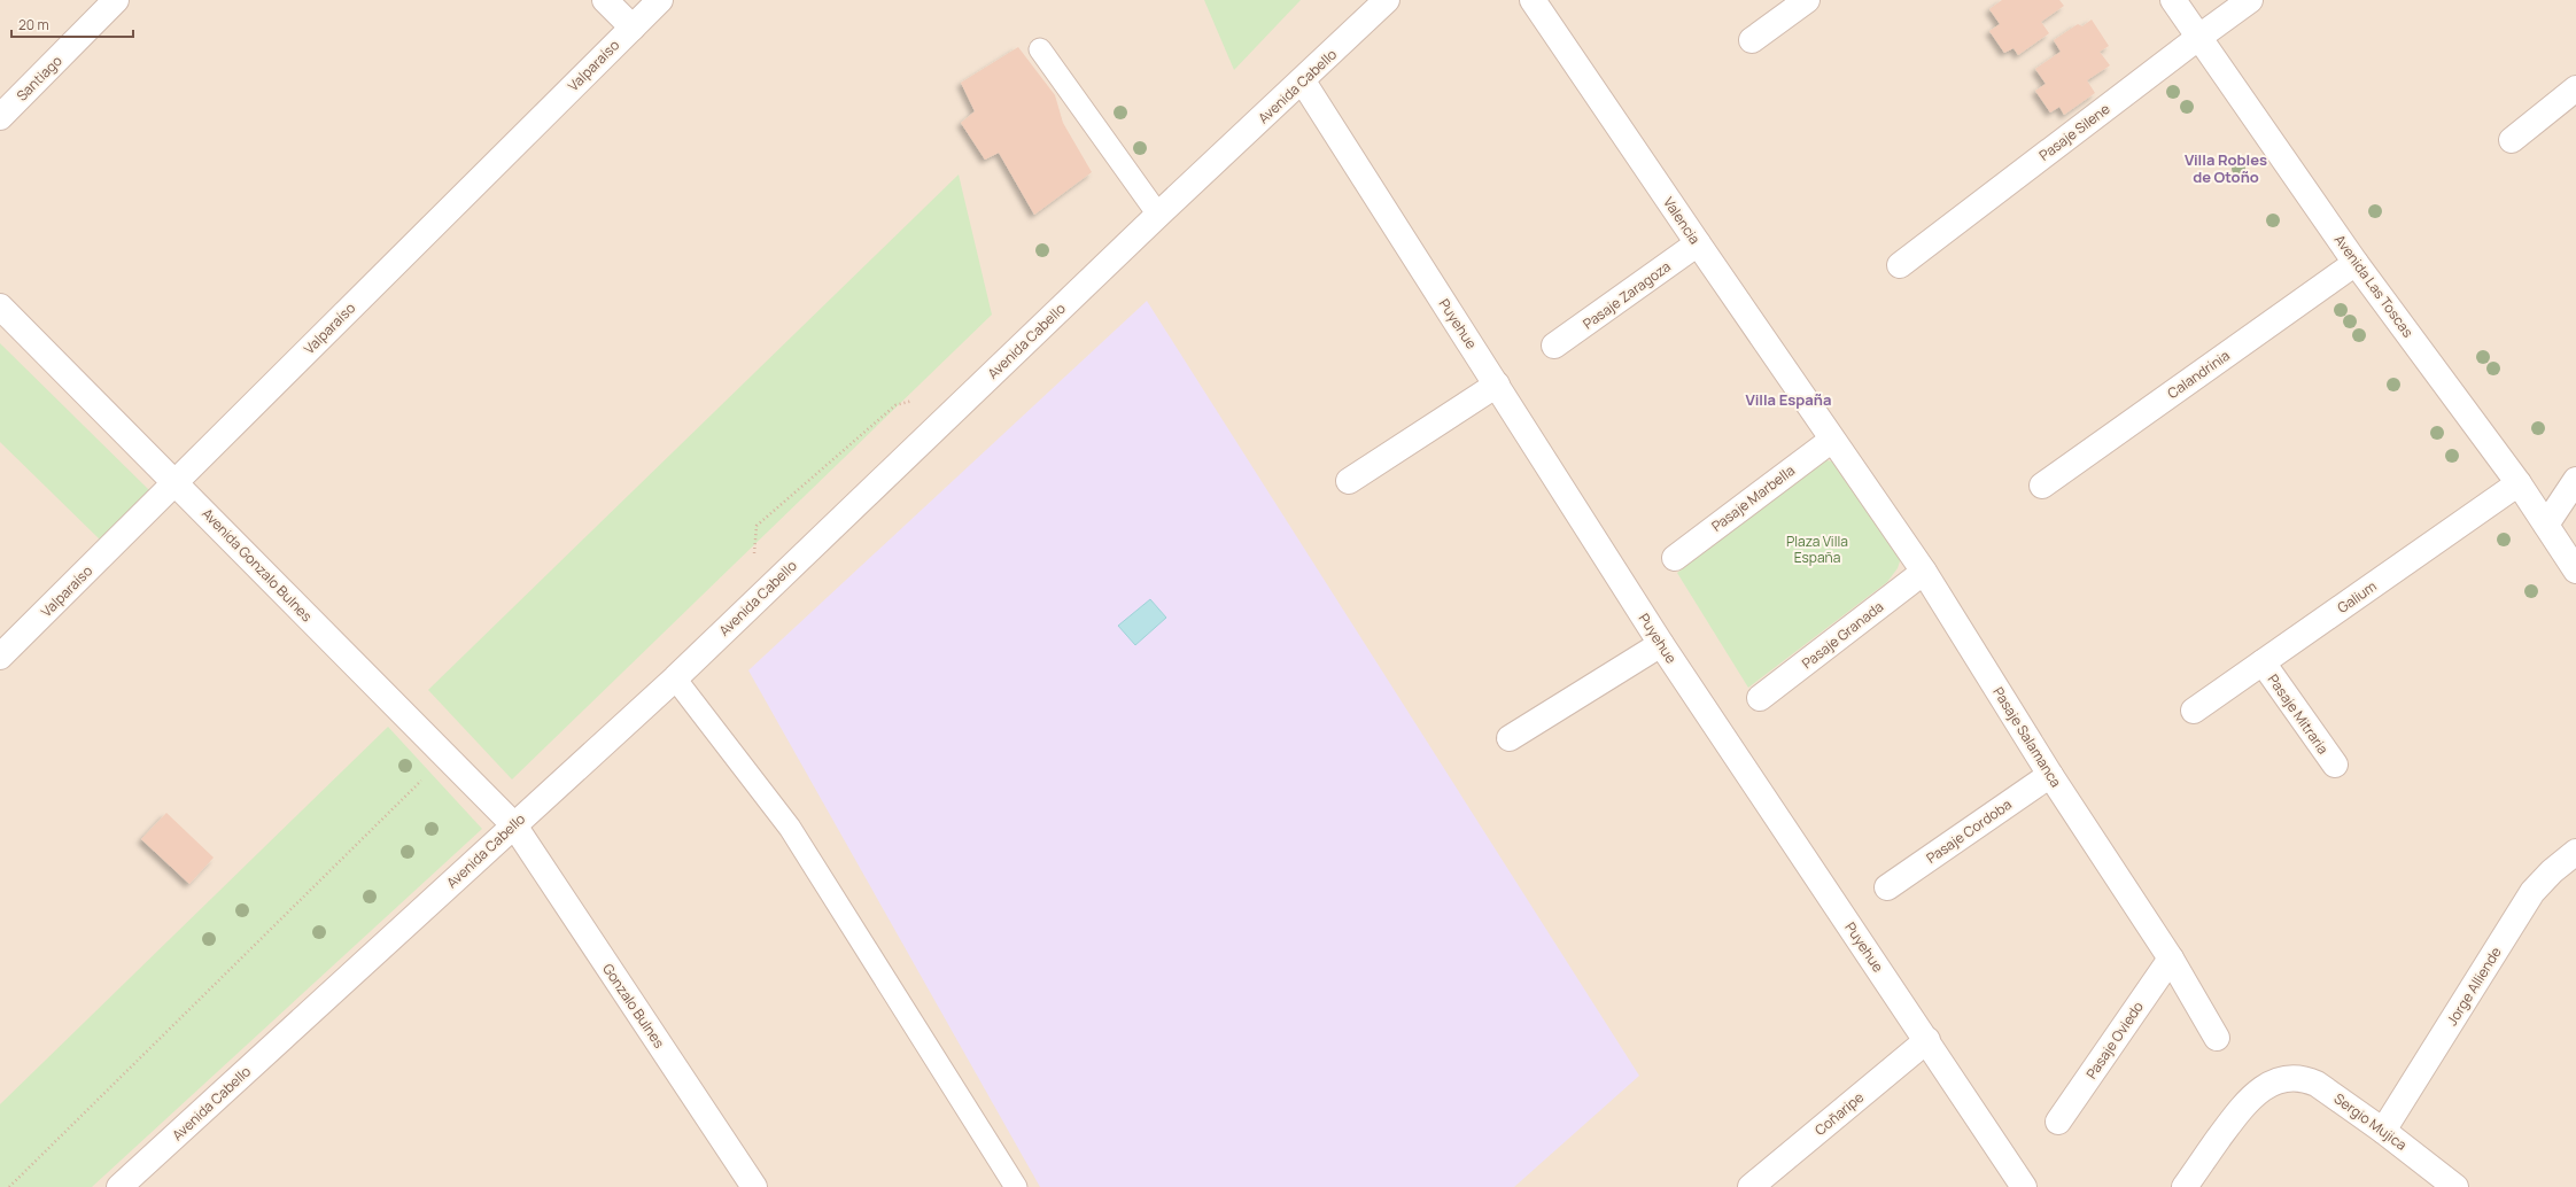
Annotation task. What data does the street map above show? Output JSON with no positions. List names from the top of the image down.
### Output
{
  "streets": {
    "street": [
      "Valparaíso",
      "Santiago",
      "Avenida Cabello",
      "Pasaje Silene",
      "Valencia",
      "Avenida Las Toscas",
      "Pasaje Zaragoza",
      "Puyehue",
      "Calandrinia",
      "Pasaje Marbella",
      "Avenida Gonzalo Bulnes",
      "Galium",
      "Pasaje Granada",
      "Pasaje Mitraria",
      "Pasaje Salamanca",
      "Pasaje Cordoba",
      "Jorge Alliende",
      "Gonzalo Bulnes",
      "Pasaje Oviedo",
      "Coñaripe",
      "Sergio Mujica"
    ]
  },
  "crossings": [
    ["Valparaíso", "Avenida Gonzalo Bulnes"],
    ["Avenida Cabello", "Puyehue"],
    ["Avenida Cabello", "Avenida Gonzalo Bulnes"],
    ["Avenida Cabello", "Gonzalo Bulnes"],
    ["Pasaje Silene", "Avenida Las Toscas"],
    ["Valencia", "Pasaje Zaragoza"],
    ["Valencia", "Pasaje Marbella"],
    ["Valencia", "Pasaje Salamanca"],
    ["Avenida Las Toscas", "Calandrinia"],
    ["Avenida Las Toscas", "Galium"],
    ["Puyehue", "Coñaripe"],
    ["Pasaje Marbella", "Pasaje Salamanca"],
    ["Avenida Gonzalo Bulnes", "Gonzalo Bulnes"],
    ["Galium", "Pasaje Mitraria"],
    ["Pasaje Granada", "Pasaje Salamanca"],
    ["Pasaje Salamanca", "Pasaje Cordoba"],
    ["Pasaje Salamanca", "Pasaje Oviedo"],
    ["Jorge Alliende", "Sergio Mujica"]
  ],
  "districts": ["Villa Robles de Otoño", "Villa España"],
  "parks": ["Plaza Villa España"],
  "scale_bar": "20 m"
}
